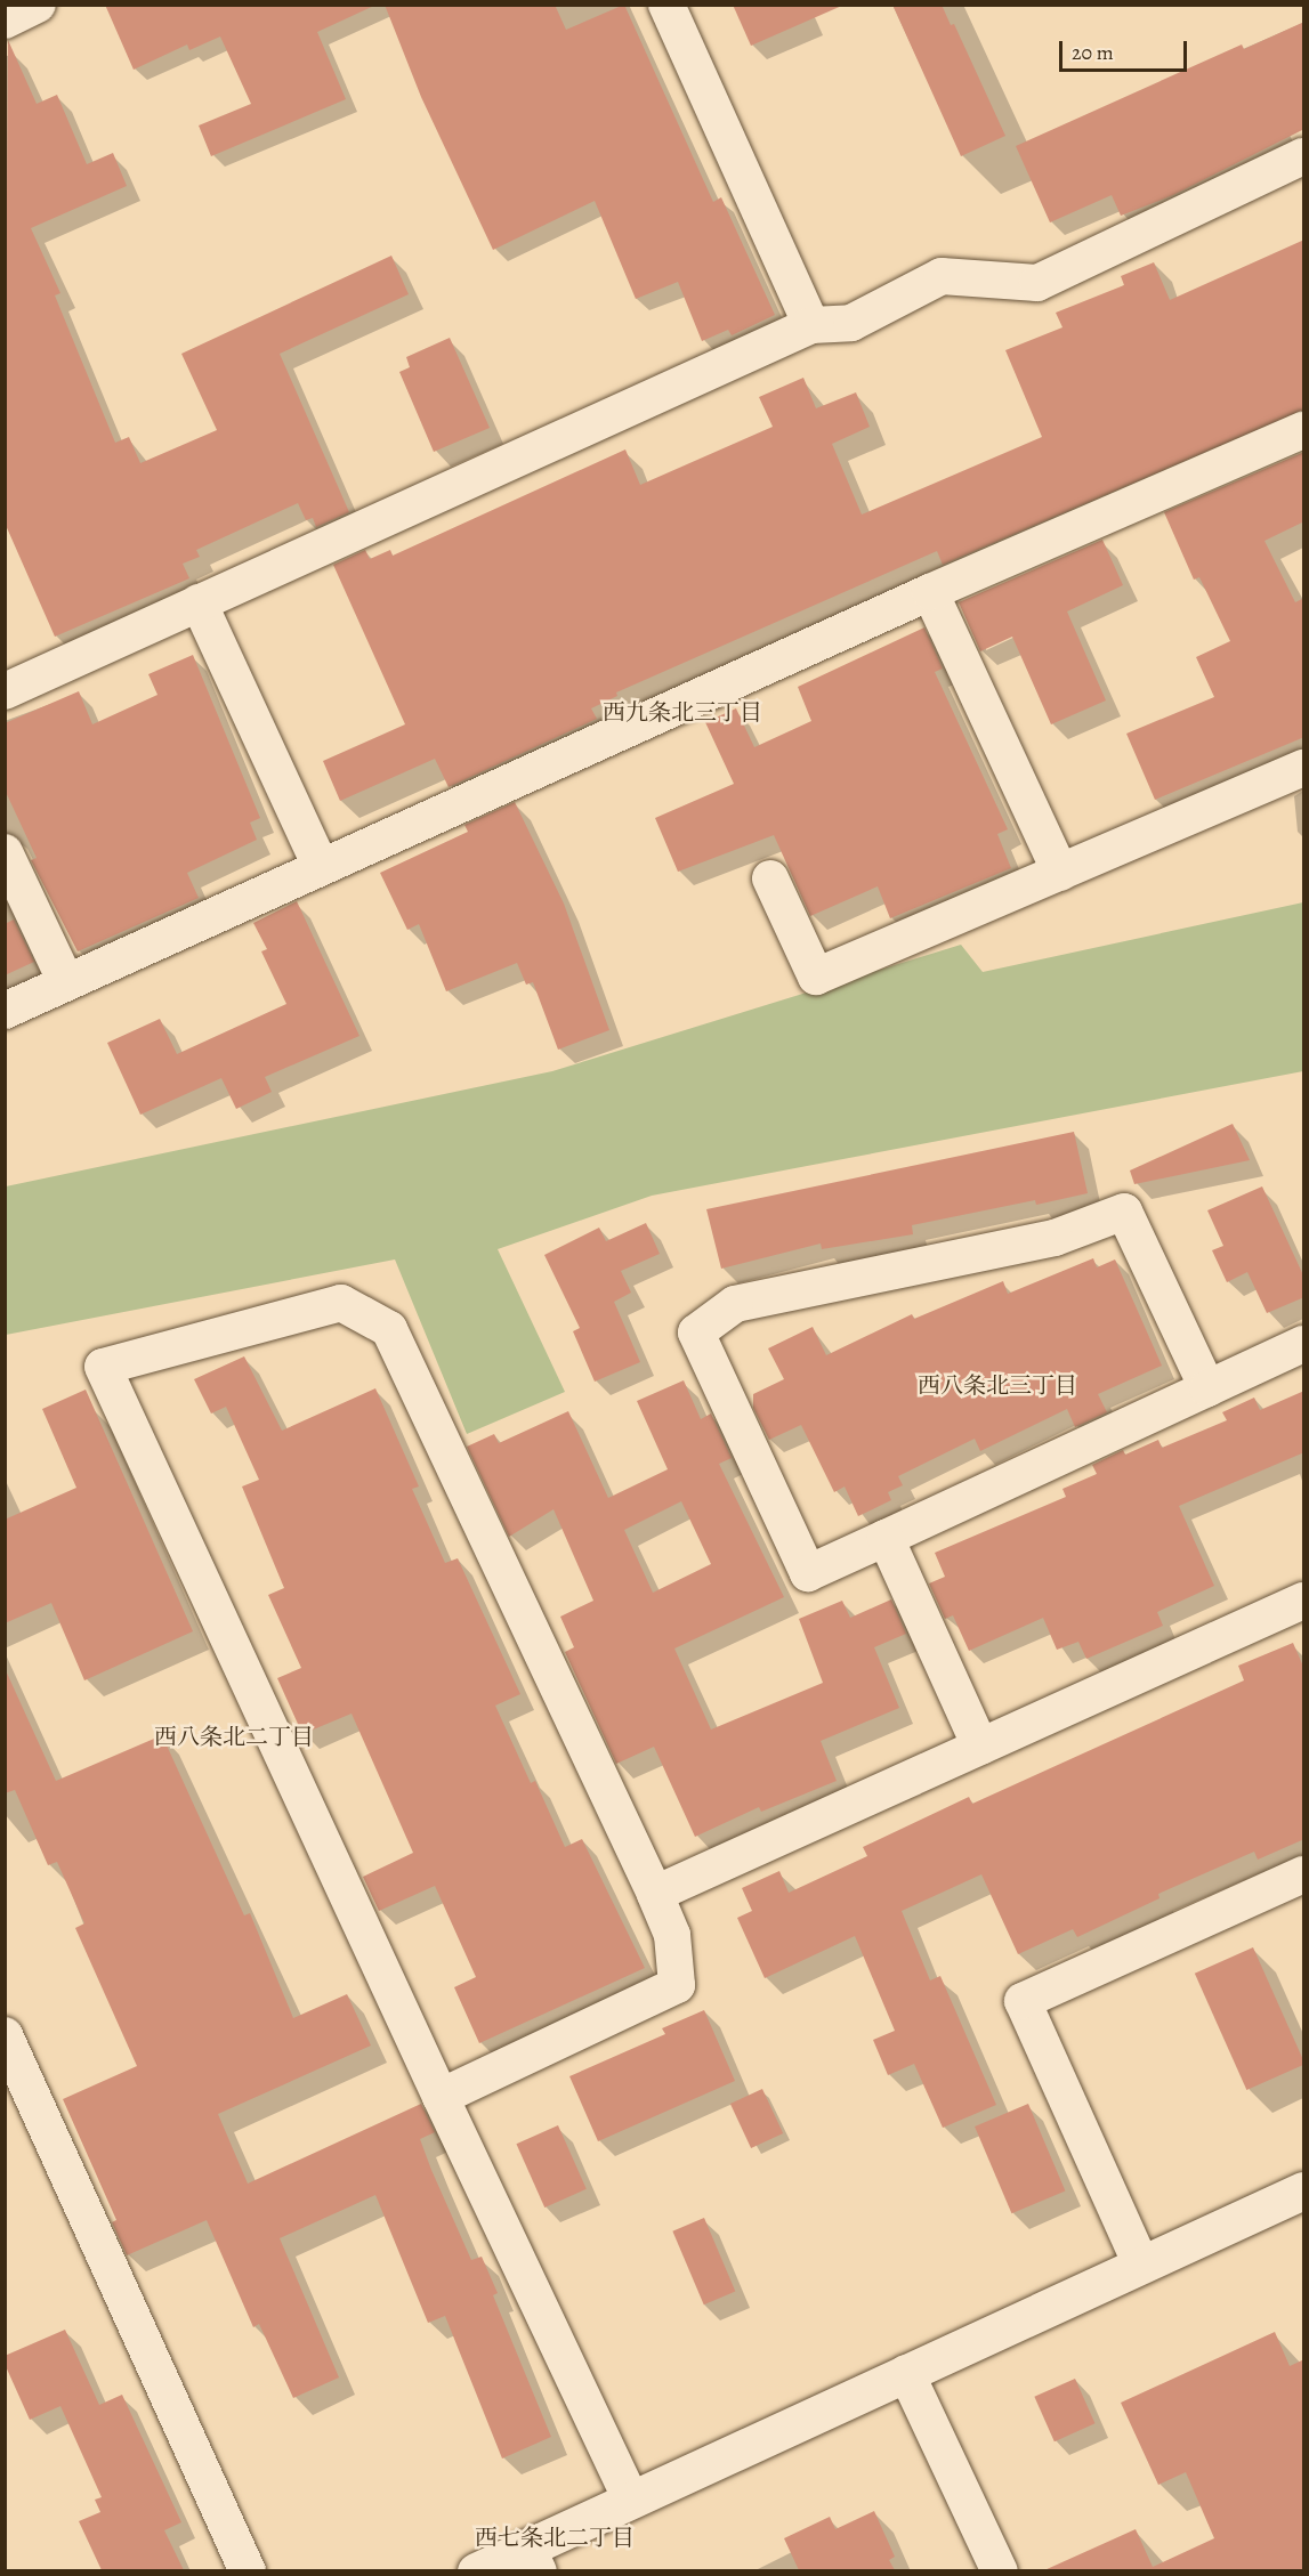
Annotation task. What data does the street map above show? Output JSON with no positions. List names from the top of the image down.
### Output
{
  "districts": [
    "西九条北三丁目",
    "西八条北三丁目",
    "西八条北二丁目",
    "西七条北二丁目"
  ],
  "scale_bar": "20 m"
}
